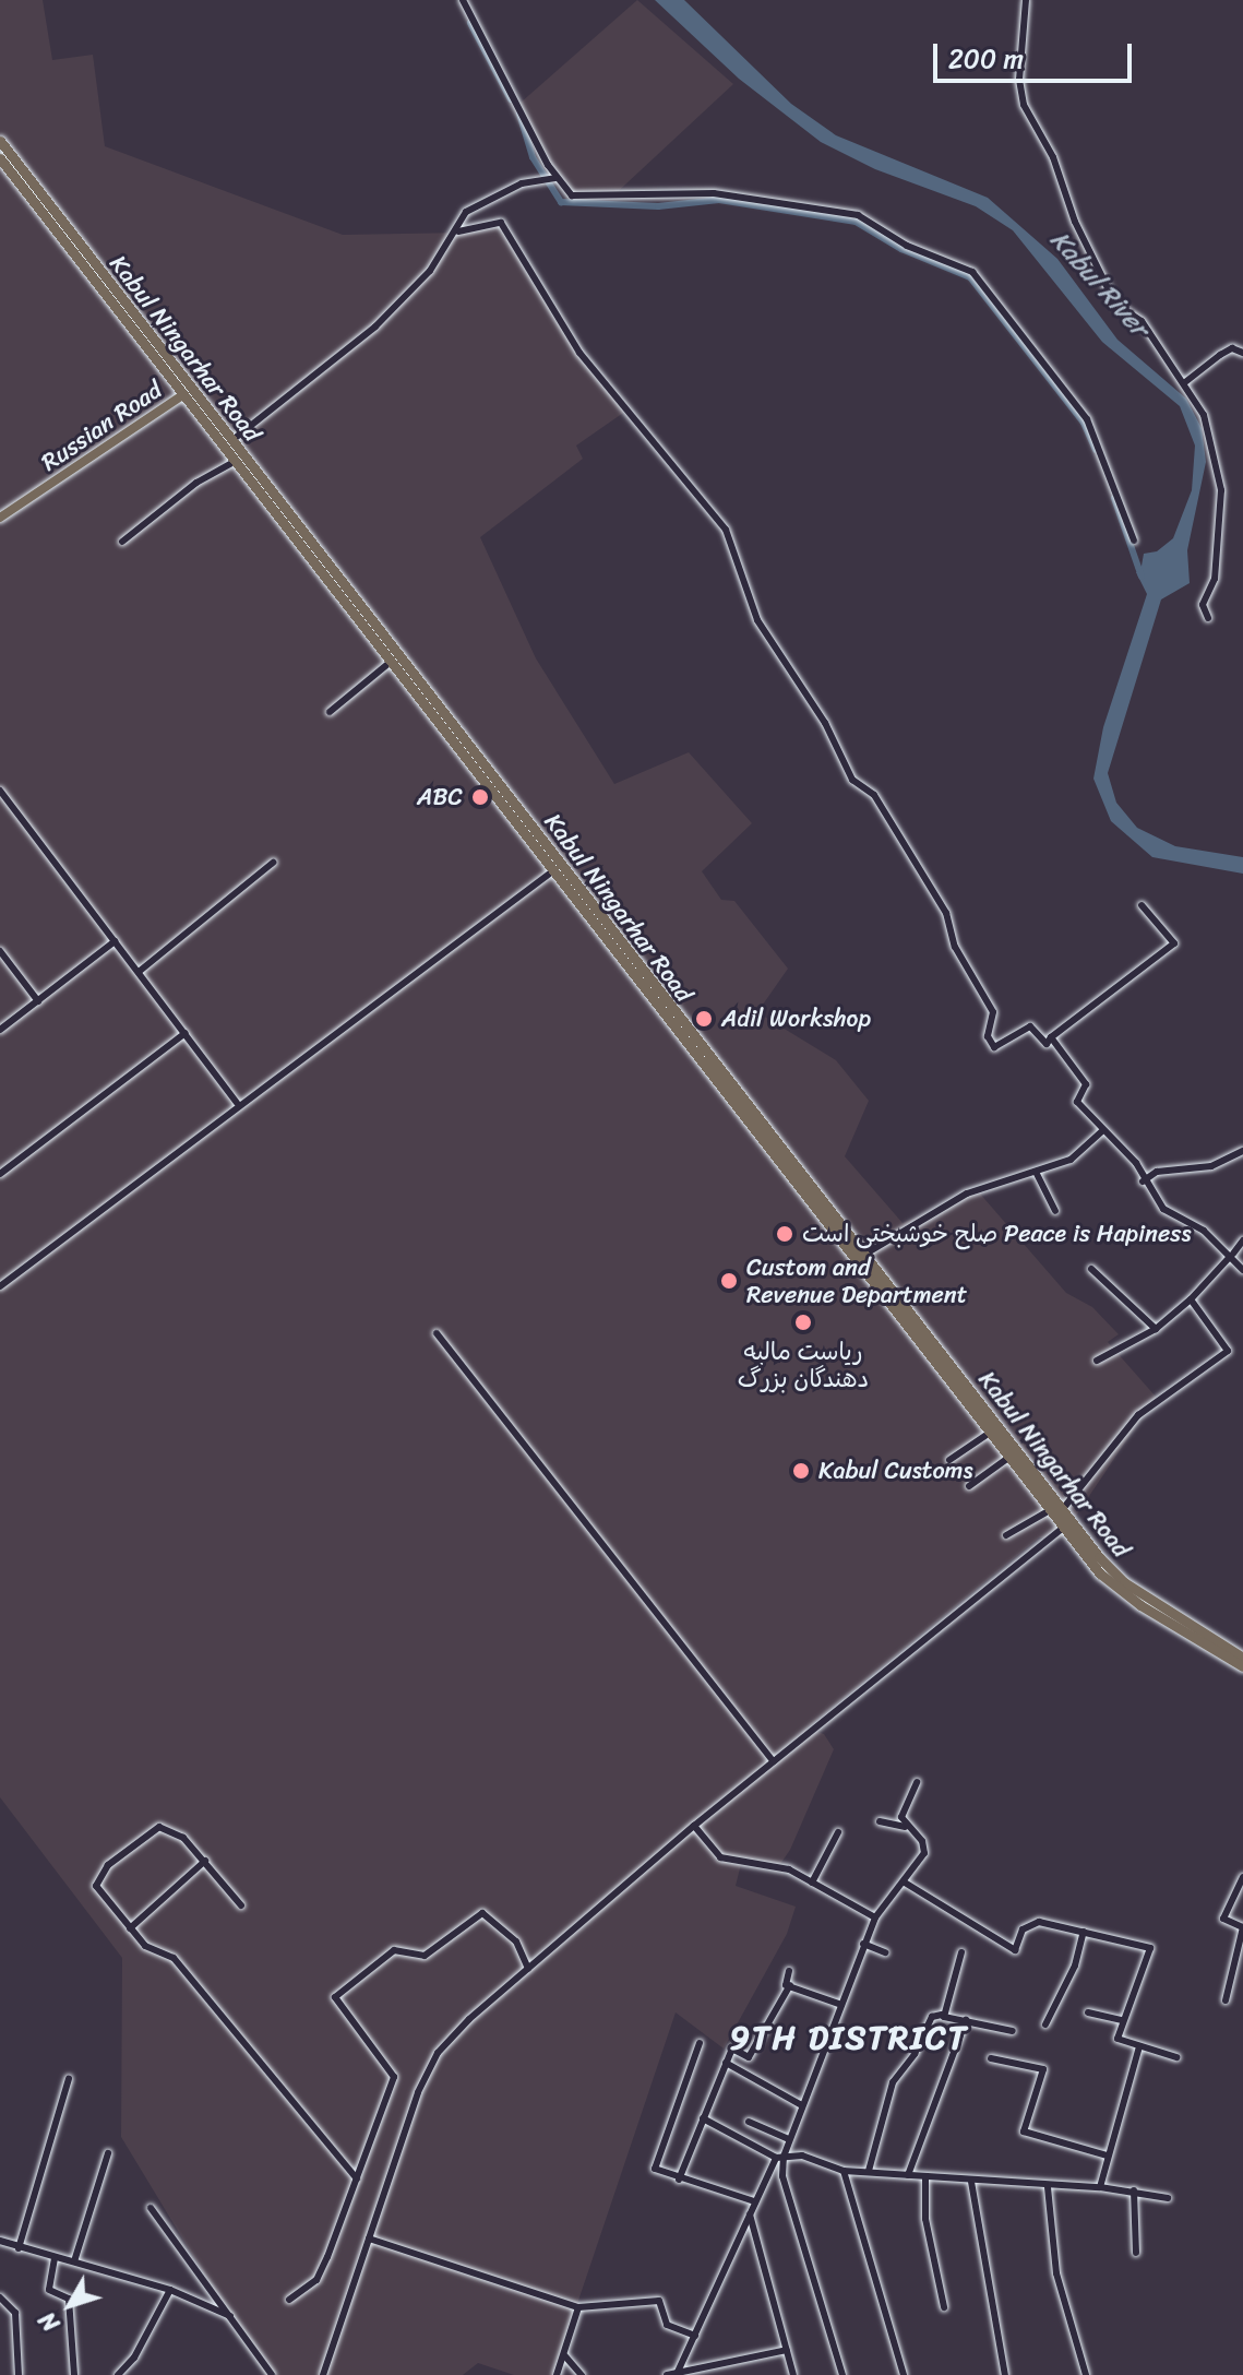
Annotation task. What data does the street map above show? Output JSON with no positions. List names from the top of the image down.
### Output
{
  "streets": {
    "highway": ["Kabul Ningarhar Road"],
    "main road": ["Russian Road"]
  },
  "crossings": [
    ["Kabul Ningarhar Road", "Russian Road"]
  ],
  "districts": ["9TH DISTRICT"],
  "water": ["Kabul River"],
  "places": [
    "ABC",
    "Adil Workshop",
    "صلح خوشبختی است Peace is Hapiness",
    "Custom and Revenue Department",
    "ریاست مالیه دهندگان بزرگ",
    "Kabul Customs"
  ],
  "scale_bar": "200 m",
  "north": "bottom left"
}
